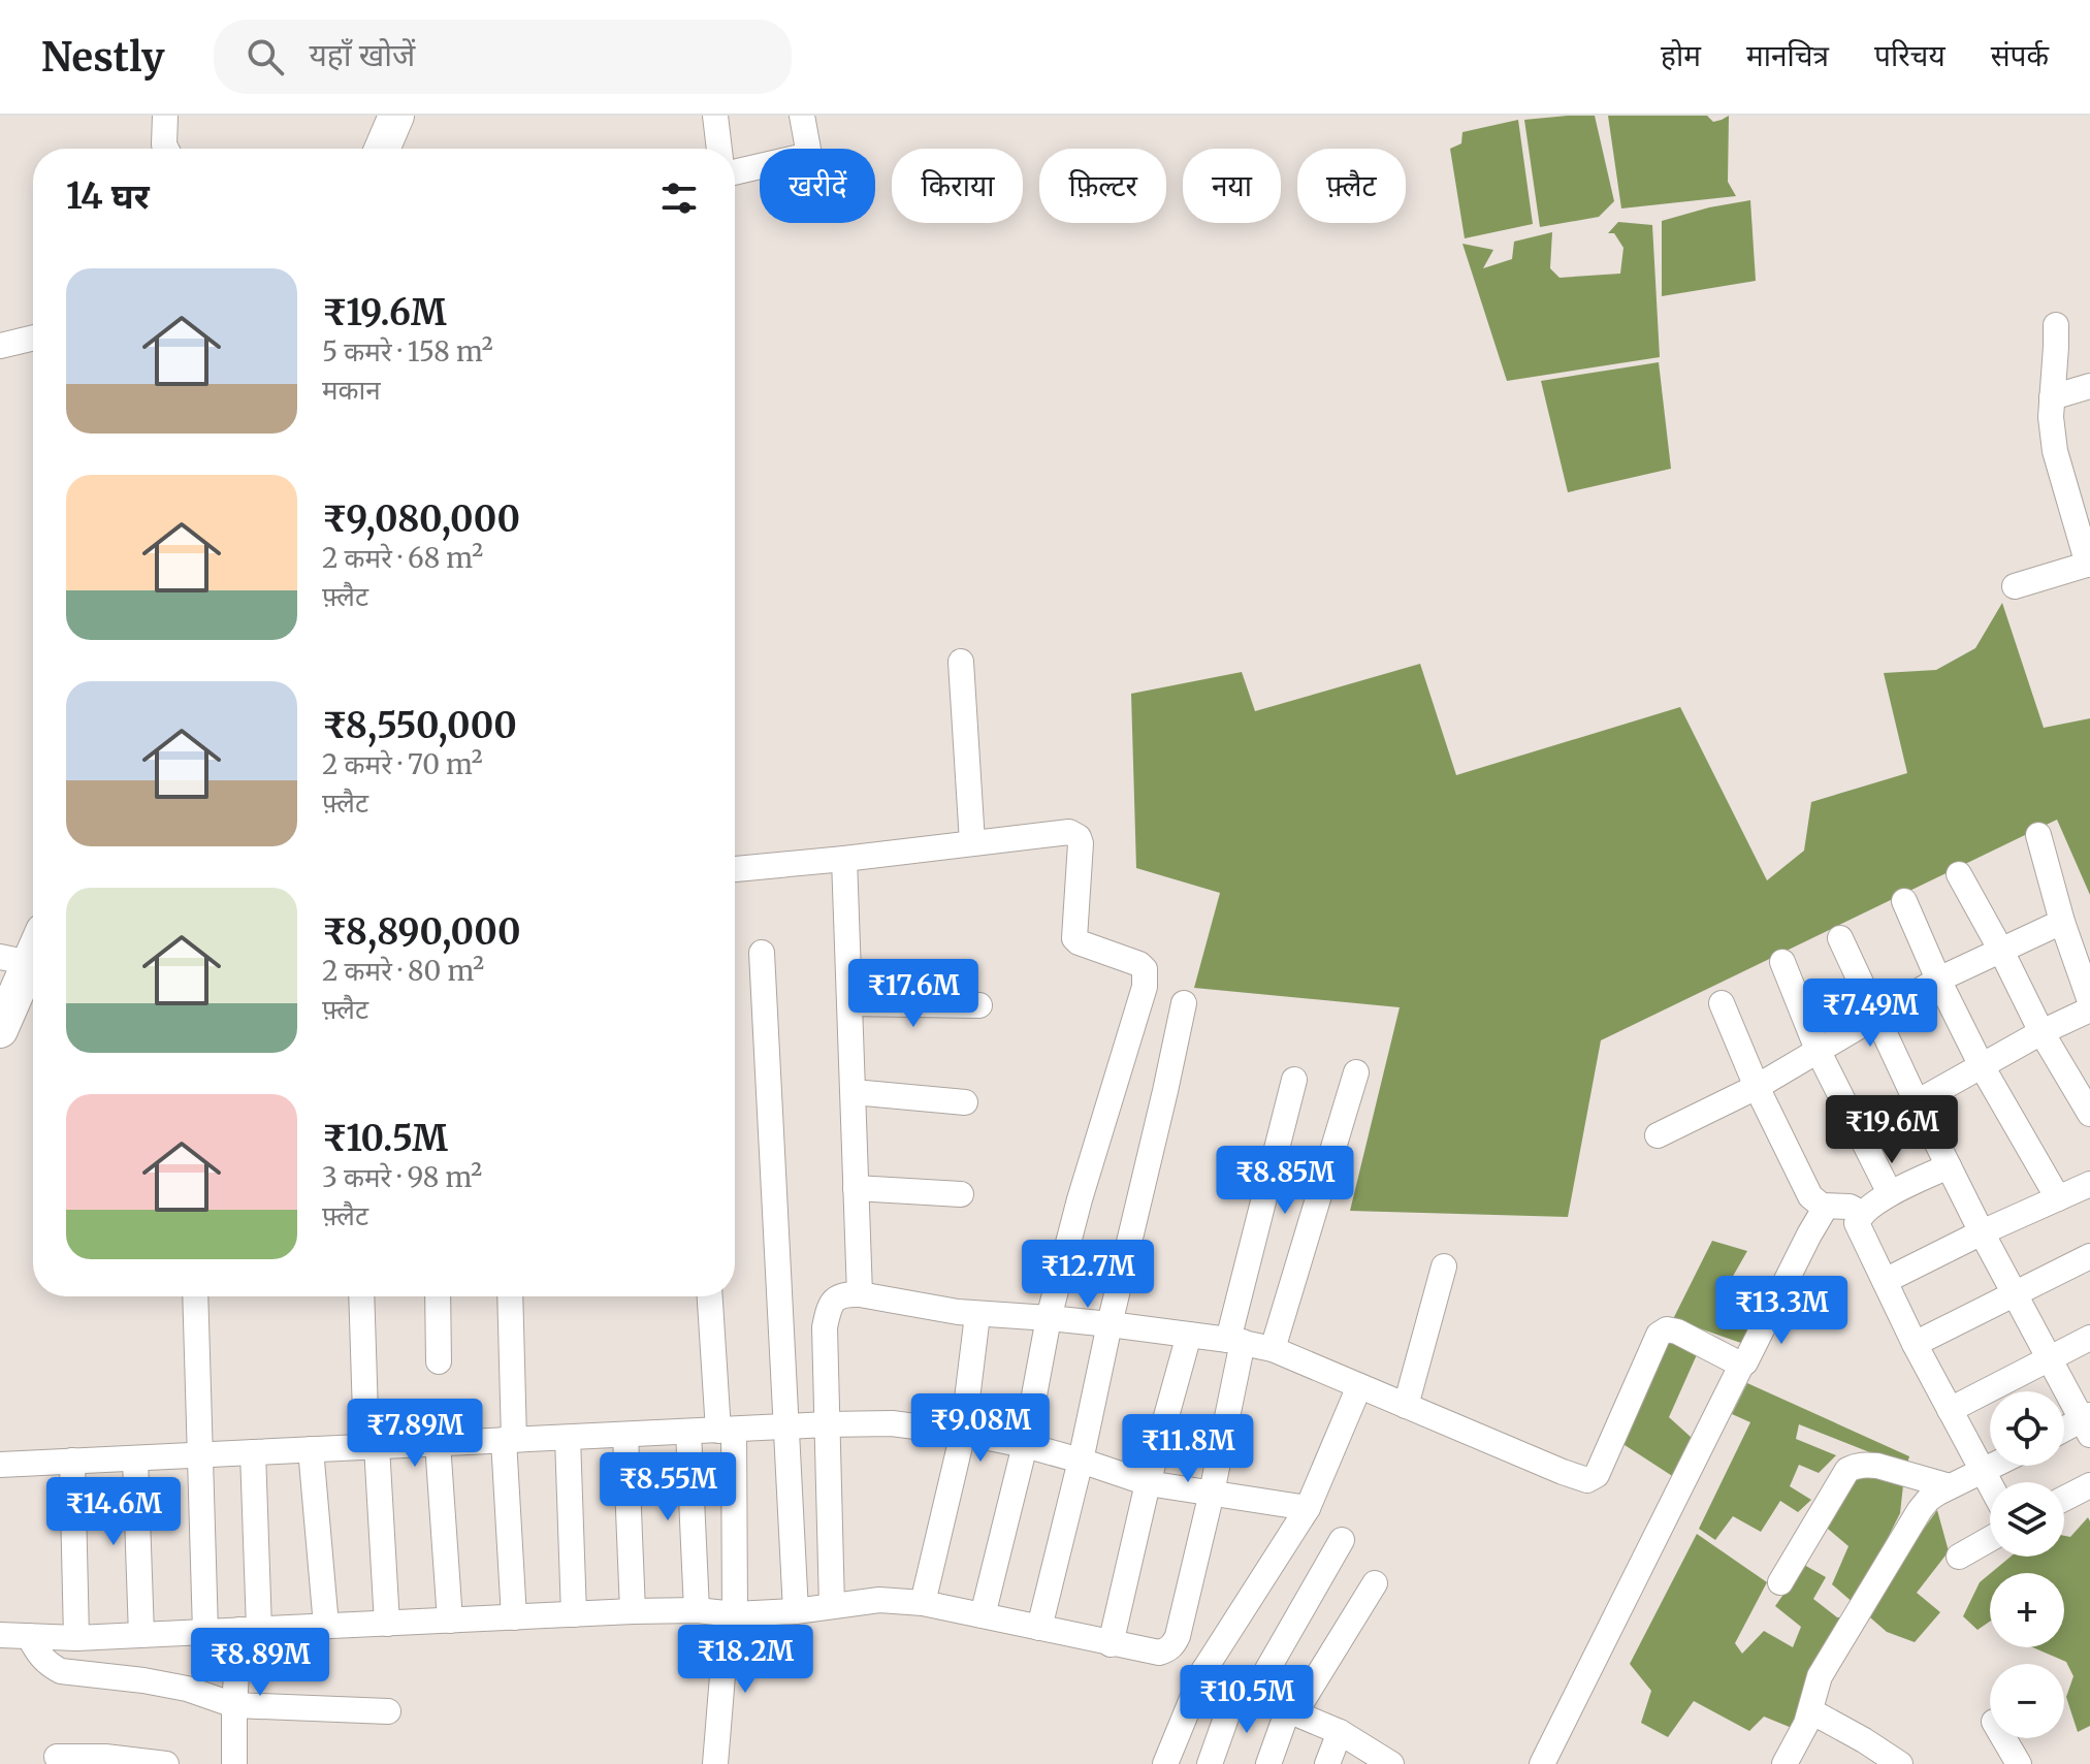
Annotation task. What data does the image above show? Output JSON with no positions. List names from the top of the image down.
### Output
{
  "page": {
    "header": "Nestly",
    "search": "यहाँ खोजें",
    "nav": [
      "होम",
      "मानचित्र",
      "परिचय",
      "संपर्क"
    ],
    "chip": [
      "खरीदें",
      "किराया",
      "फ़िल्टर",
      "नया",
      "फ़्लैट"
    ],
    "heading": "14 घर",
    "list": [
      {
        "name": "₹19.6M",
        "note": "5 कमरे · 158 m² · मकान"
      },
      {
        "name": "₹9,080,000",
        "note": "2 कमरे · 68 m² · फ़्लैट"
      },
      {
        "name": "₹8,550,000",
        "note": "2 कमरे · 70 m² · फ़्लैट"
      },
      {
        "name": "₹8,890,000",
        "note": "2 कमरे · 80 m² · फ़्लैट"
      },
      {
        "name": "₹10.5M",
        "note": "3 कमरे · 98 m² · फ़्लैट"
      }
    ],
    "price": [
      "₹17.6M",
      "₹7.49M",
      "₹19.6M",
      "₹8.85M",
      "₹12.7M",
      "₹13.3M",
      "₹9.08M",
      "₹7.89M",
      "₹11.8M",
      "₹8.55M",
      "₹14.6M",
      "₹18.2M",
      "₹8.89M",
      "₹10.5M"
    ],
    "map_buttons": ["+", "−"]
  }
}
